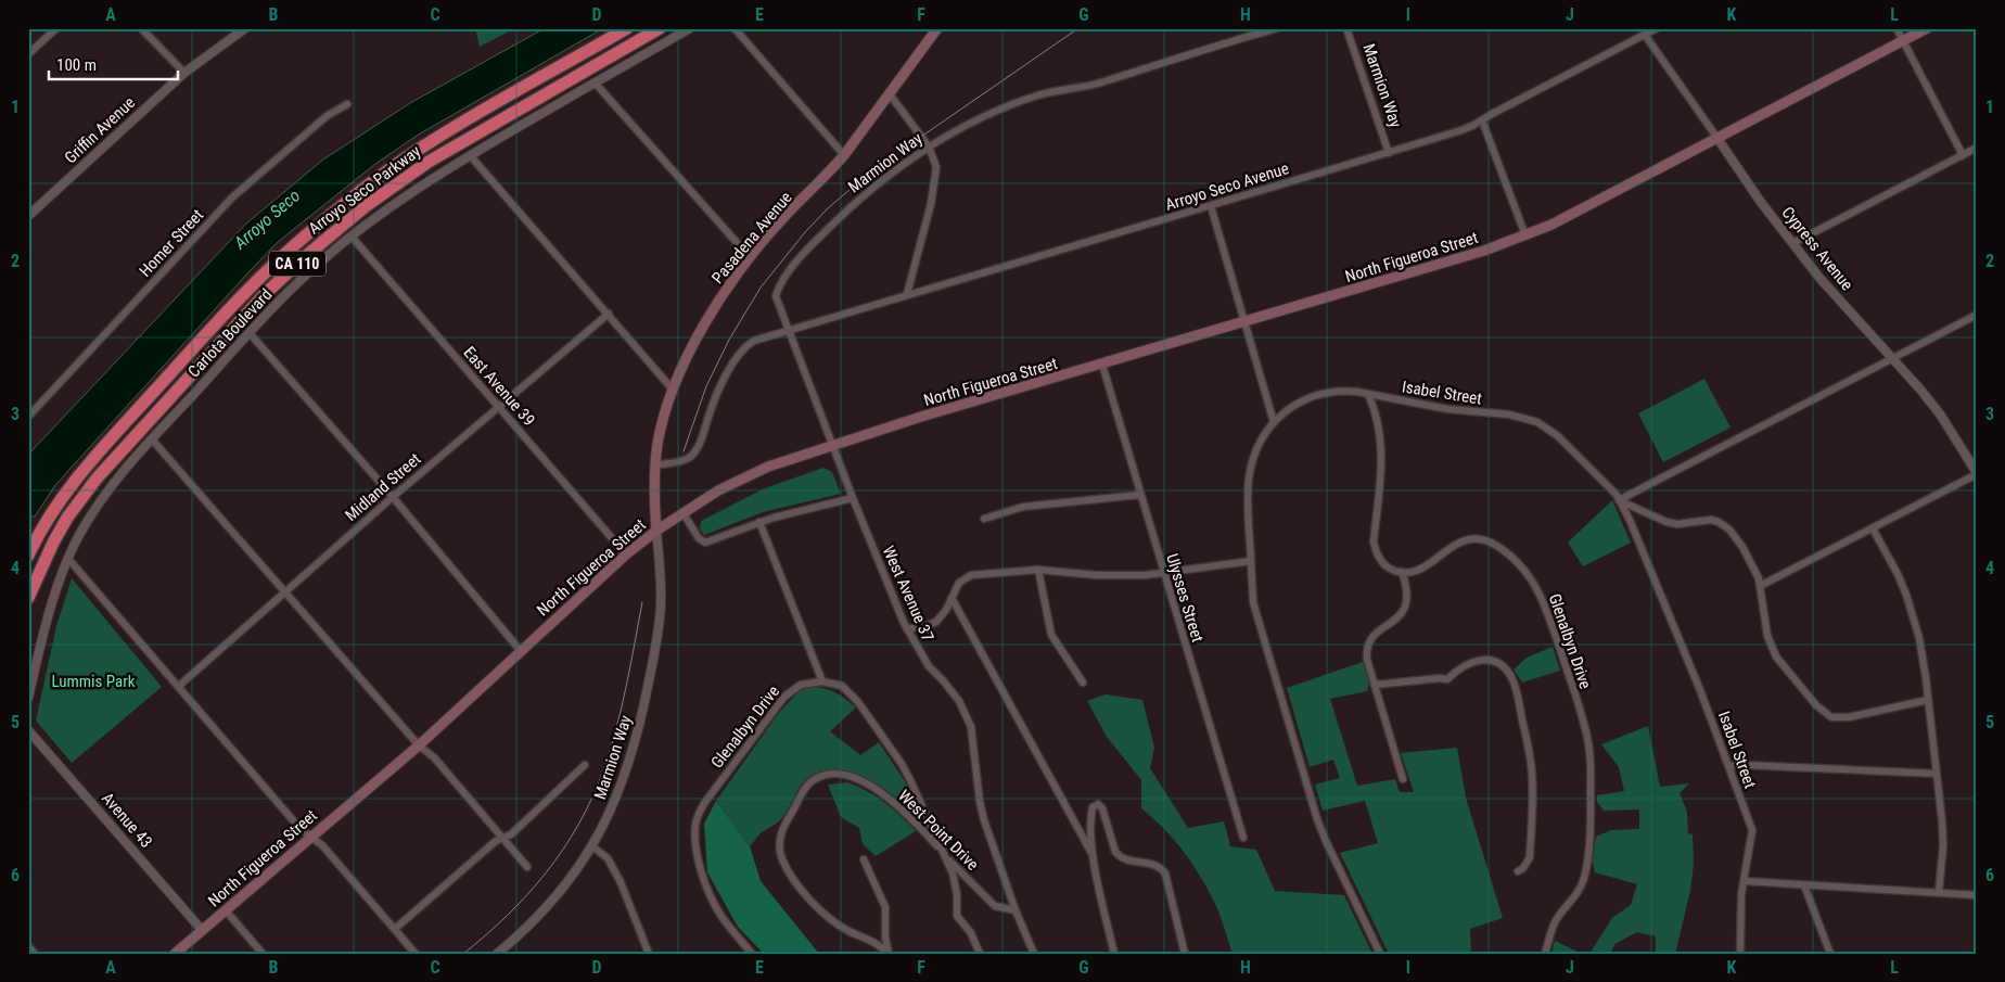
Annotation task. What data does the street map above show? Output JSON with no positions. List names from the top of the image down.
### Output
{
  "streets": {
    "highway": ["Arroyo Seco Parkway", "CA 110"],
    "main road": ["Pasadena Avenue", "North Figueroa Street"],
    "street": [
      "Marmion Way",
      "Griffin Avenue",
      "Arroyo Seco Avenue",
      "Homer Street",
      "Cypress Avenue",
      "Carlota Boulevard",
      "East Avenue 39",
      "Isabel Street",
      "Midland Street",
      "West Avenue 37",
      "Ulysses Street",
      "Glenalbyn Drive",
      "Avenue 43",
      "West Point Drive"
    ]
  },
  "crossings": [
    ["Marmion Way", "Arroyo Seco Avenue"],
    ["Marmion Way", "Pasadena Avenue"],
    ["Marmion Way", "North Figueroa Street"],
    ["Marmion Way", "West Avenue 37"],
    ["Arroyo Seco Avenue", "Cypress Avenue"],
    ["Arroyo Seco Avenue", "West Avenue 37"],
    ["Pasadena Avenue", "North Figueroa Street"],
    ["Cypress Avenue", "North Figueroa Street"],
    ["North Figueroa Street", "East Avenue 39"],
    ["North Figueroa Street", "West Avenue 37"],
    ["North Figueroa Street", "Ulysses Street"],
    ["North Figueroa Street", "Avenue 43"],
    ["Carlota Boulevard", "East Avenue 39"],
    ["East Avenue 39", "Midland Street"],
    ["West Avenue 37", "West Point Drive"]
  ],
  "water": ["Arroyo Seco"],
  "parks": ["Lummis Park"],
  "scale_bar": "100 m",
  "grid": {
    "columns": [
      "A",
      "B",
      "C",
      "D",
      "E",
      "F",
      "G",
      "H",
      "I",
      "J",
      "K",
      "L"
    ],
    "rows": [
      "1",
      "2",
      "3",
      "4",
      "5",
      "6"
    ]
  }
}
